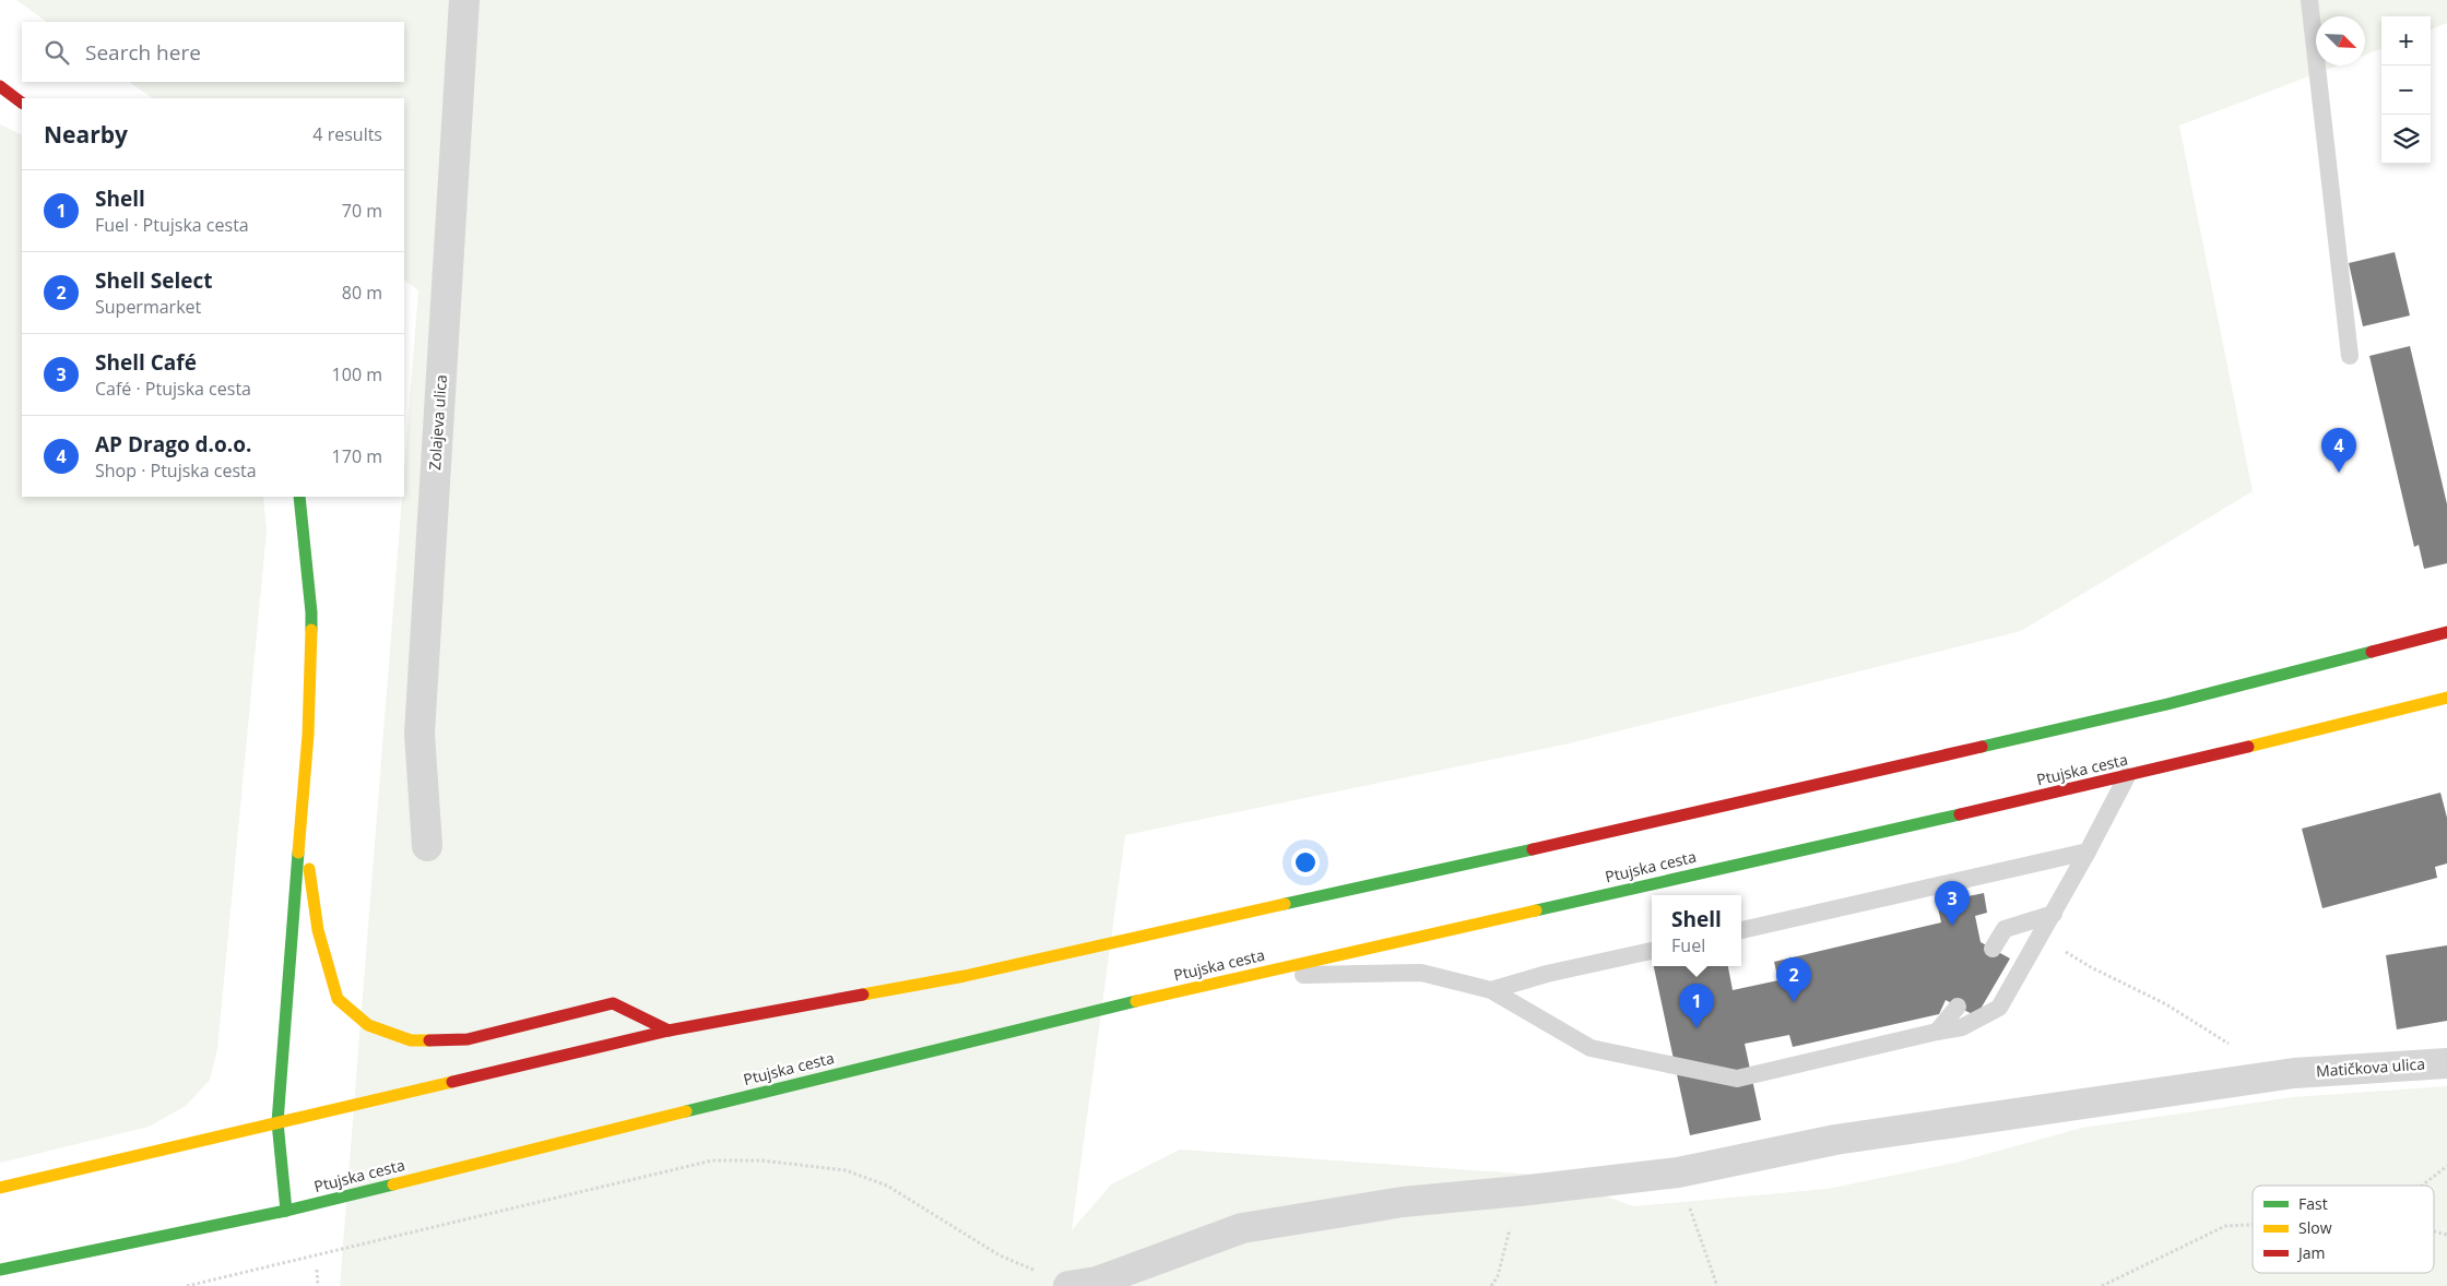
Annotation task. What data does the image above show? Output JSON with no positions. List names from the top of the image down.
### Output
{
  "streets": {
    "main road": ["Ptujska cesta"],
    "street": ["Zolajeva ulica", "Matičkova ulica"]
  },
  "legend": ["Fast", "Slow", "Jam"],
  "north": "bottom right",
  "page": {
    "map_buttons": ["+", "−"],
    "search": "Search here",
    "heading": ["Nearby", "4 results"],
    "list": [
      {
        "mark": "1",
        "name": "Shell",
        "note": "Fuel · Ptujska cesta",
        "value": "70 m"
      },
      {
        "mark": "2",
        "name": "Shell Select",
        "note": "Supermarket",
        "value": "80 m"
      },
      {
        "mark": "3",
        "name": "Shell Café",
        "note": "Café · Ptujska cesta",
        "value": "100 m"
      },
      {
        "mark": "4",
        "name": "AP Drago d.o.o.",
        "note": "Shop · Ptujska cesta",
        "value": "170 m"
      }
    ],
    "pins": [
      "4",
      "3",
      "2",
      "1"
    ],
    "popup": ["Shell", "Fuel"]
  }
}
